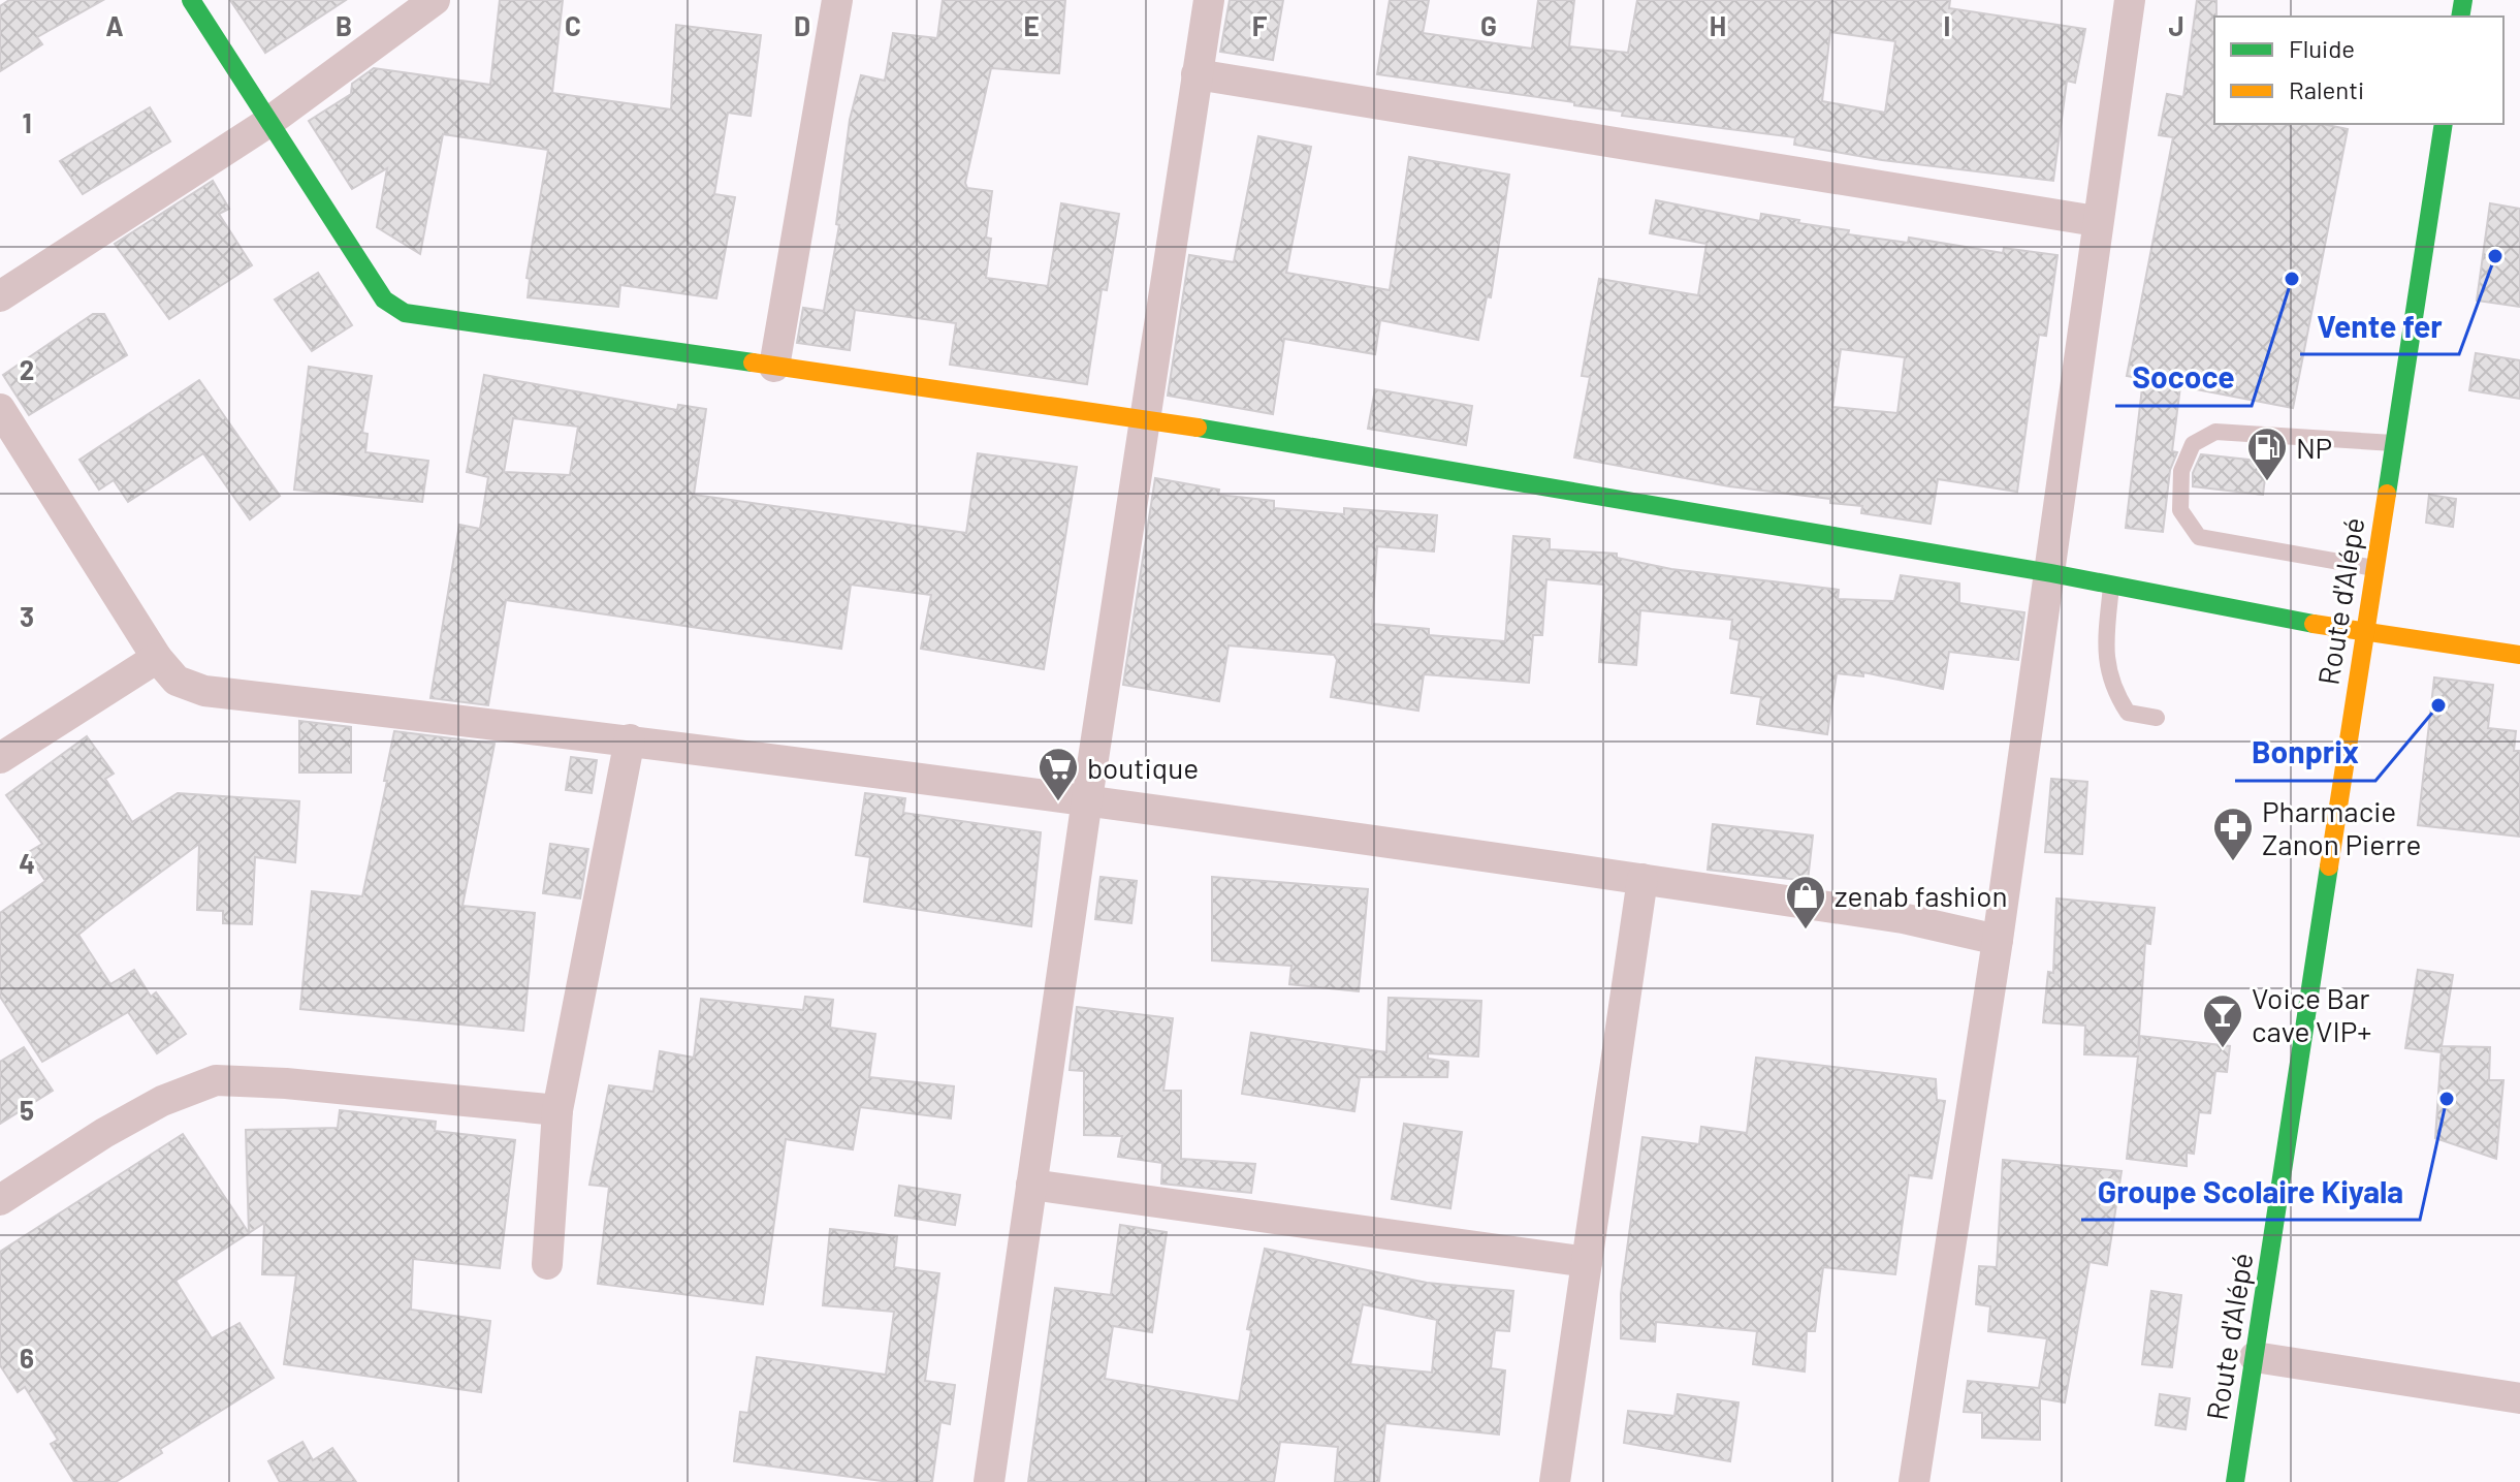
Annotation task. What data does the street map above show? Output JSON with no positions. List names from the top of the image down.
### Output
{
  "streets": {
    "street": ["Route d'Alépé"]
  },
  "places": {
    "other": [
      "Vente fer",
      "Sococe",
      "Bonprix",
      "Groupe Scolaire Kiyala"
    ],
    "fuel station": ["NP"],
    "supermarket": ["boutique"],
    "pharmacy": ["Pharmacie Zanon Pierre"],
    "shop": ["zenab fashion"],
    "bar": ["Voice Bar cave VIP+"]
  },
  "legend": ["Fluide", "Ralenti"],
  "grid": {
    "columns": [
      "A",
      "B",
      "C",
      "D",
      "E",
      "F",
      "G",
      "H",
      "I",
      "J"
    ],
    "rows": [
      "1",
      "2",
      "3",
      "4",
      "5",
      "6"
    ]
  }
}
